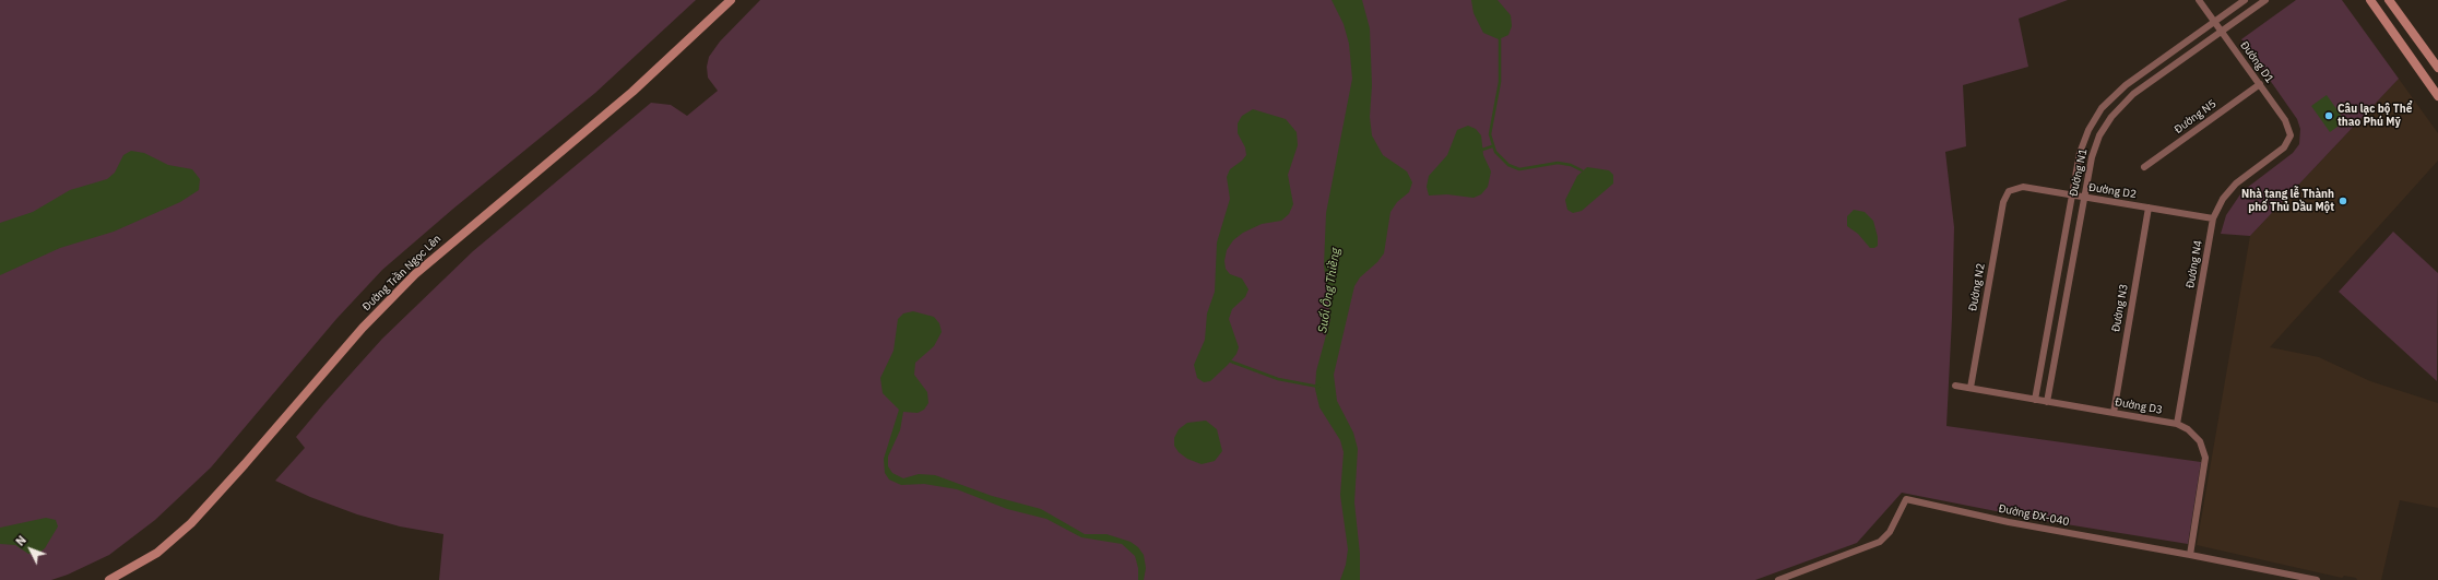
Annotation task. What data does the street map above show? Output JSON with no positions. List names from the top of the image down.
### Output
{
  "streets": {
    "street": [
      "Đường D1",
      "Đường N5",
      "Đường N1",
      "Đường D2",
      "Đường N4",
      "Đường Trần Ngọc Lên",
      "Đường N2",
      "Đường N3",
      "Đường D3",
      "Đường ĐX-040"
    ]
  },
  "crossings": [
    ["Đường D1", "Đường N5"],
    ["Đường D1", "Đường N1"],
    ["Đường D1", "Đường N4"],
    ["Đường N1", "Đường D2"],
    ["Đường N1", "Đường D3"],
    ["Đường D2", "Đường N4"],
    ["Đường D2", "Đường N2"],
    ["Đường D2", "Đường N3"],
    ["Đường N4", "Đường D3"],
    ["Đường N2", "Đường D3"],
    ["Đường N3", "Đường D3"],
    ["Đường D3", "Đường ĐX-040"]
  ],
  "water": ["Suối Ông Thiềng"],
  "places": ["Câu lạc bộ Thể thao Phú Mỹ", "Nhà tang lễ Thành phố Thủ Dầu Một"],
  "north": "top left"
}
